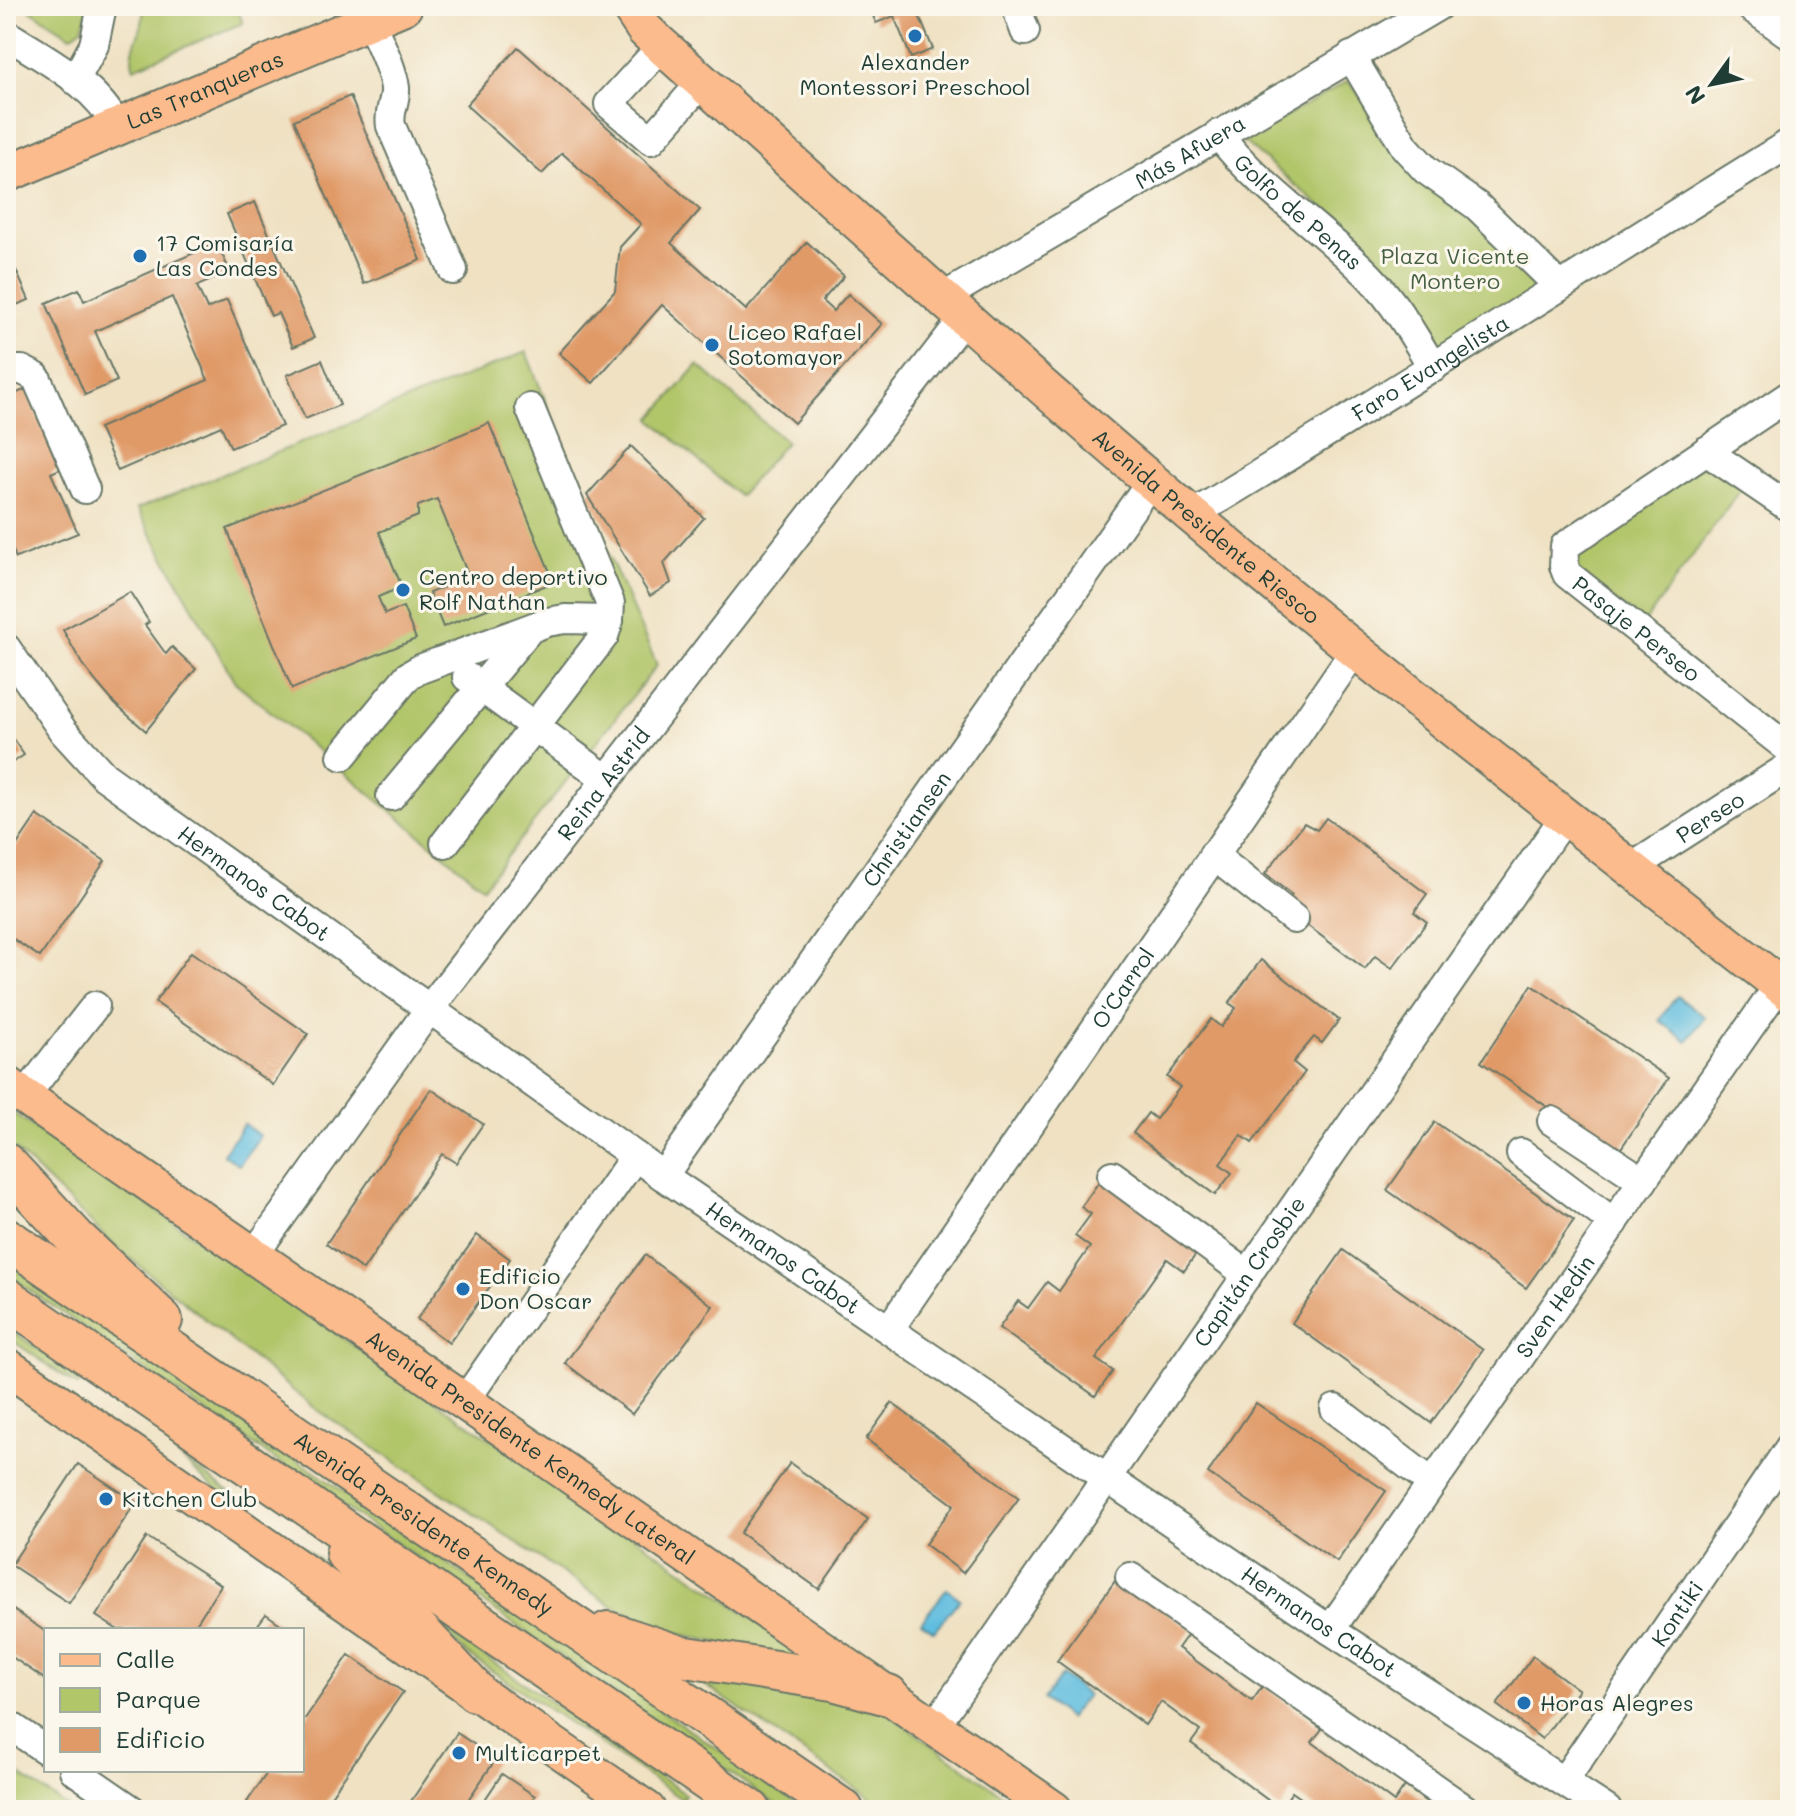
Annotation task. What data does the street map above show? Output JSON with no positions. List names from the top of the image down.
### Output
{
  "streets": {
    "highway": ["Avenida Presidente Kennedy"],
    "main road": ["Las Tranqueras", "Avenida Presidente Riesco", "Avenida Presidente Kennedy Lateral"],
    "street": [
      "Más Afuera",
      "Golfo de Penas",
      "Faro Evangelista",
      "Pasaje Perseo",
      "Reina Astrid",
      "Perseo",
      "Christiansen",
      "Hermanos Cabot",
      "O'Carrol",
      "Capitán Crosbie",
      "Sven Hedin",
      "Kontiki"
    ]
  },
  "crossings": [
    ["Más Afuera", "Golfo de Penas"],
    ["Más Afuera", "Avenida Presidente Riesco"],
    ["Más Afuera", "Reina Astrid"],
    ["Golfo de Penas", "Faro Evangelista"],
    ["Faro Evangelista", "Avenida Presidente Riesco"],
    ["Avenida Presidente Riesco", "Reina Astrid"],
    ["Avenida Presidente Riesco", "Perseo"],
    ["Avenida Presidente Riesco", "Christiansen"],
    ["Avenida Presidente Riesco", "O'Carrol"],
    ["Avenida Presidente Riesco", "Capitán Crosbie"],
    ["Avenida Presidente Riesco", "Sven Hedin"],
    ["Reina Astrid", "Hermanos Cabot"],
    ["Reina Astrid", "Avenida Presidente Kennedy Lateral"],
    ["Christiansen", "Hermanos Cabot"],
    ["Hermanos Cabot", "O'Carrol"],
    ["Hermanos Cabot", "Capitán Crosbie"],
    ["Hermanos Cabot", "Sven Hedin"],
    ["Hermanos Cabot", "Kontiki"],
    ["Capitán Crosbie", "Avenida Presidente Kennedy Lateral"]
  ],
  "parks": ["Plaza Vicente Montero"],
  "places": [
    "Alexander Montessori Preschool",
    "17 Comisaría Las Condes",
    "Liceo Rafael Sotomayor",
    "Centro deportivo Rolf Nathan",
    "Edificio Don Oscar",
    "Kitchen Club",
    "Horas Alegres",
    "Multicarpet"
  ],
  "legend": ["Calle", "Parque", "Edificio"],
  "north": "bottom left"
}
